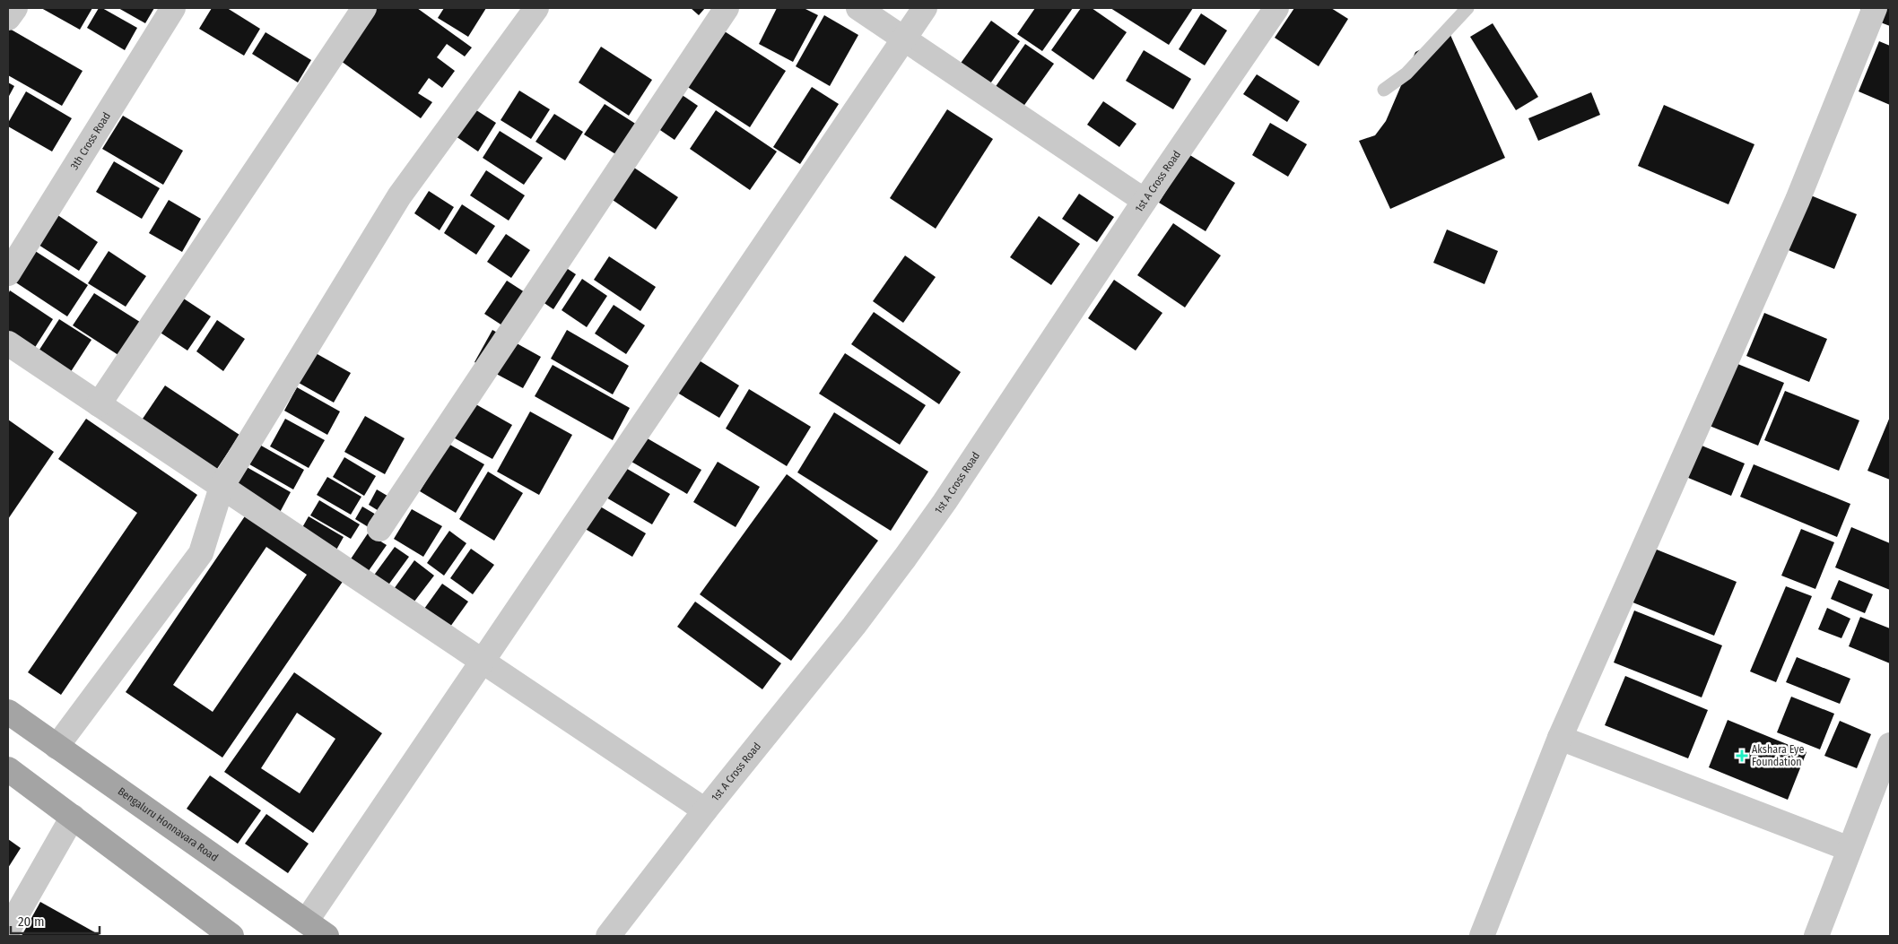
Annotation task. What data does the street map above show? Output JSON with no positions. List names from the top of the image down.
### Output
{
  "streets": {
    "main road": ["Bengaluru Honnavara Road"],
    "street": ["3th Cross Road", "1st A Cross Road"]
  },
  "places": {
    "health": ["Akshara Eye Foundation"]
  },
  "scale_bar": "20 m"
}
